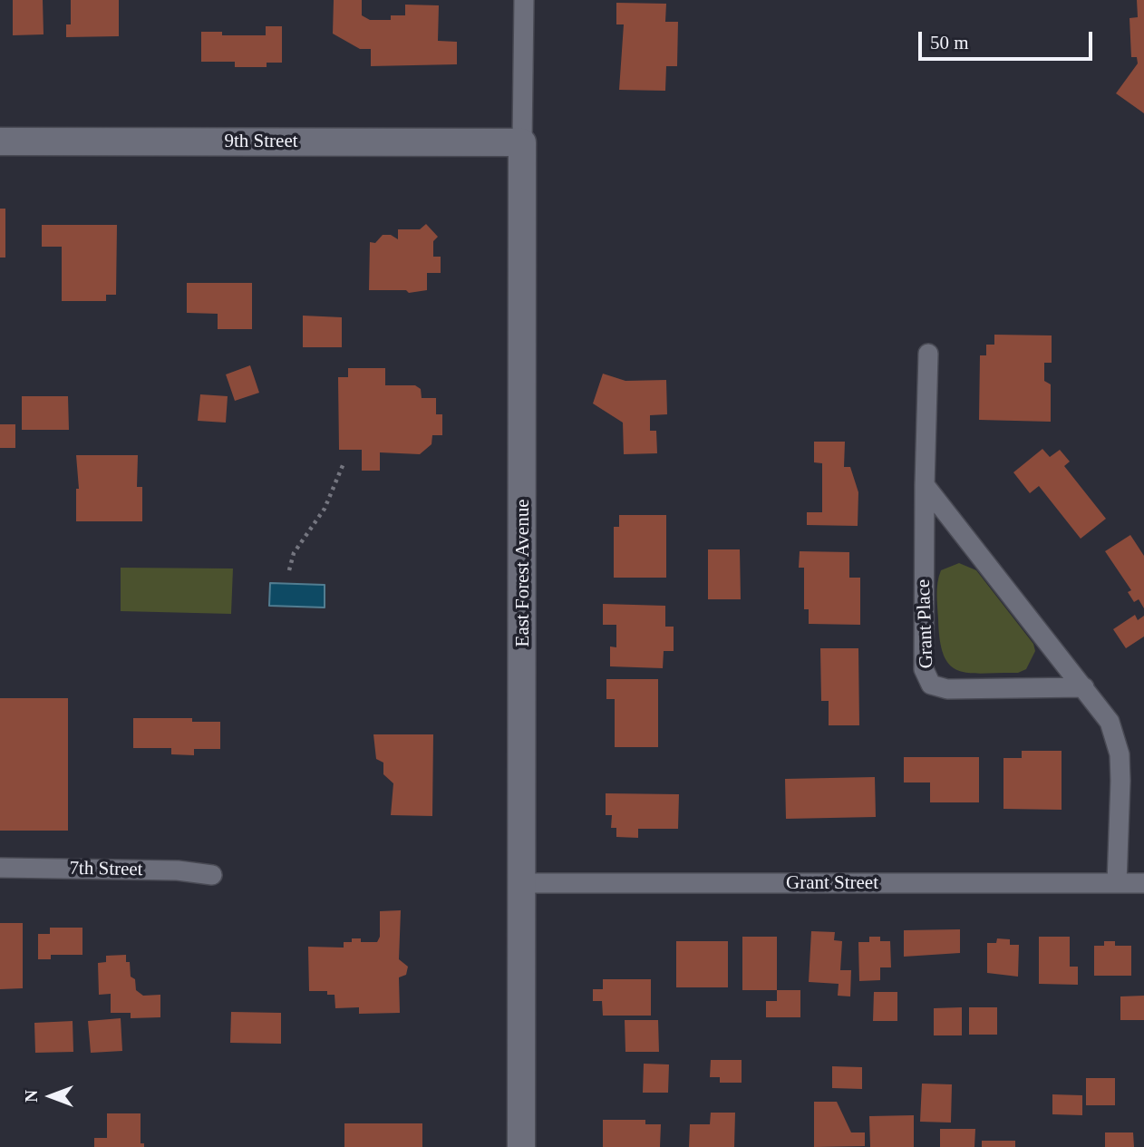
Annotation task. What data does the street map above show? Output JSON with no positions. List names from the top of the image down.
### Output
{
  "streets": {
    "street": [
      "9th Street",
      "East Forest Avenue",
      "Grant Place",
      "7th Street",
      "Grant Street"
    ]
  },
  "crossings": [
    ["9th Street", "East Forest Avenue"],
    ["East Forest Avenue", "Grant Street"]
  ],
  "scale_bar": "50 m",
  "north": "left"
}
